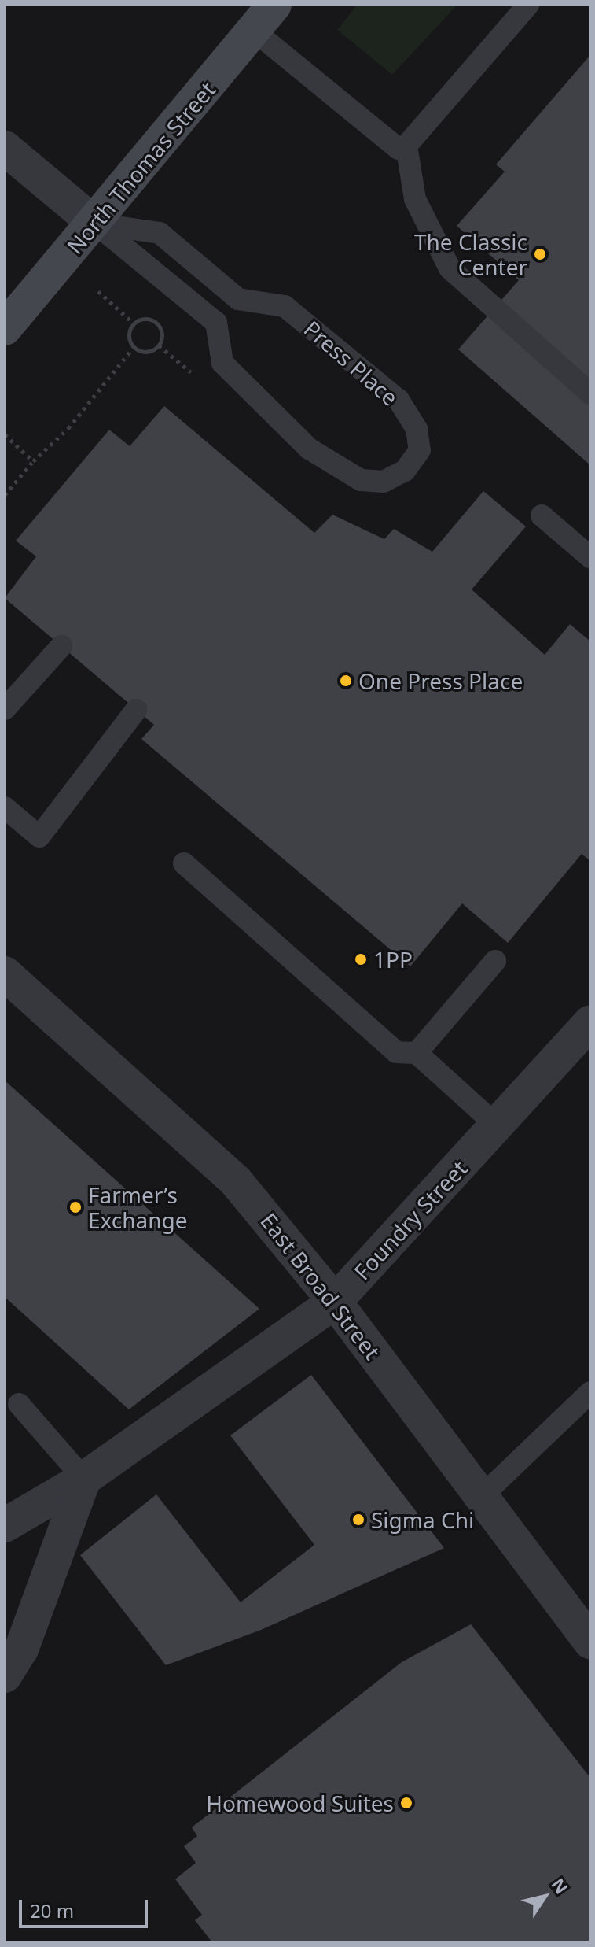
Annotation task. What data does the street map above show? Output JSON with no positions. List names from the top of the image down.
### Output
{
  "streets": {
    "main road": ["North Thomas Street"],
    "street": ["Foundry Street", "East Broad Street"],
    "lane": ["Press Place"]
  },
  "crossings": [
    ["Foundry Street", "East Broad Street"]
  ],
  "places": [
    "The Classic Center",
    "One Press Place",
    "1PP",
    "Farmer’s Exchange",
    "Sigma Chi",
    "Homewood Suites"
  ],
  "scale_bar": "20 m",
  "north": "top right"
}
